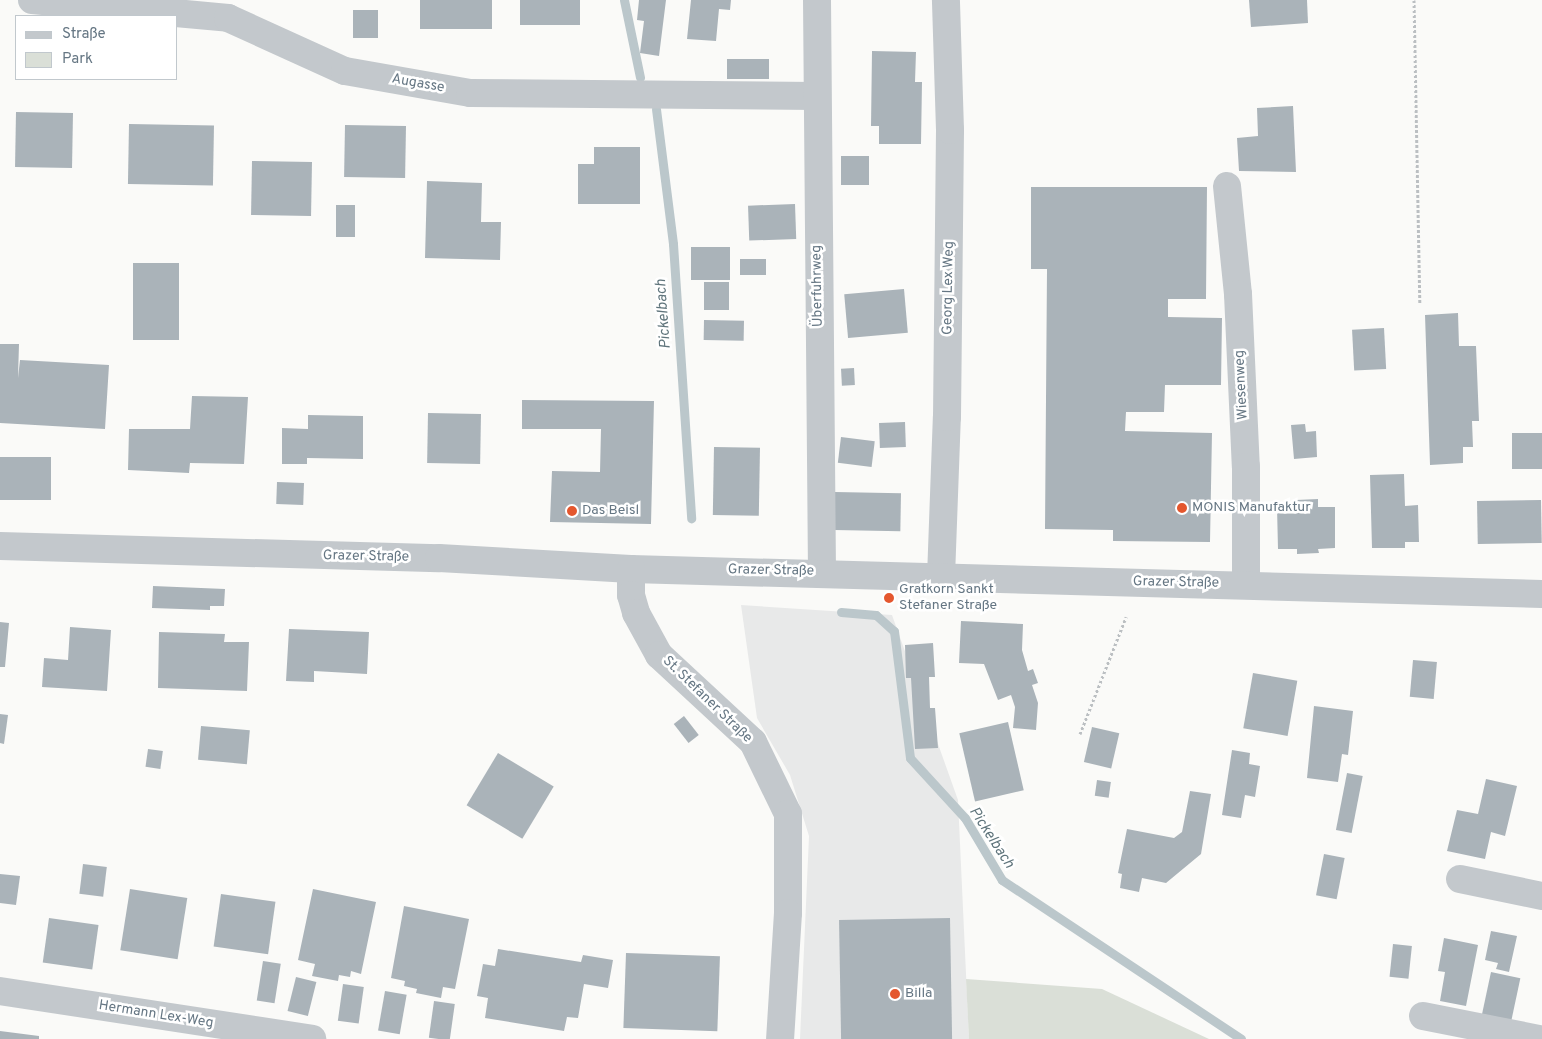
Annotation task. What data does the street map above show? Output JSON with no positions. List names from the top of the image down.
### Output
{
  "streets": {
    "street": [
      "Augasse",
      "Überfuhrweg",
      "Georg Lex Weg",
      "Wiesenweg",
      "Grazer Straße",
      "St. Stefaner Straße",
      "Hermann Lex-Weg"
    ]
  },
  "crossings": [
    ["Augasse", "Überfuhrweg"],
    ["Überfuhrweg", "Grazer Straße"],
    ["Georg Lex Weg", "Grazer Straße"],
    ["Wiesenweg", "Grazer Straße"],
    ["Grazer Straße", "St. Stefaner Straße"]
  ],
  "water": ["Pickelbach"],
  "places": [
    "MONIS Manufaktur",
    "Das Beisl",
    "Gratkorn Sankt Stefaner Straße",
    "Billa"
  ],
  "legend": ["Straße", "Park"]
}
